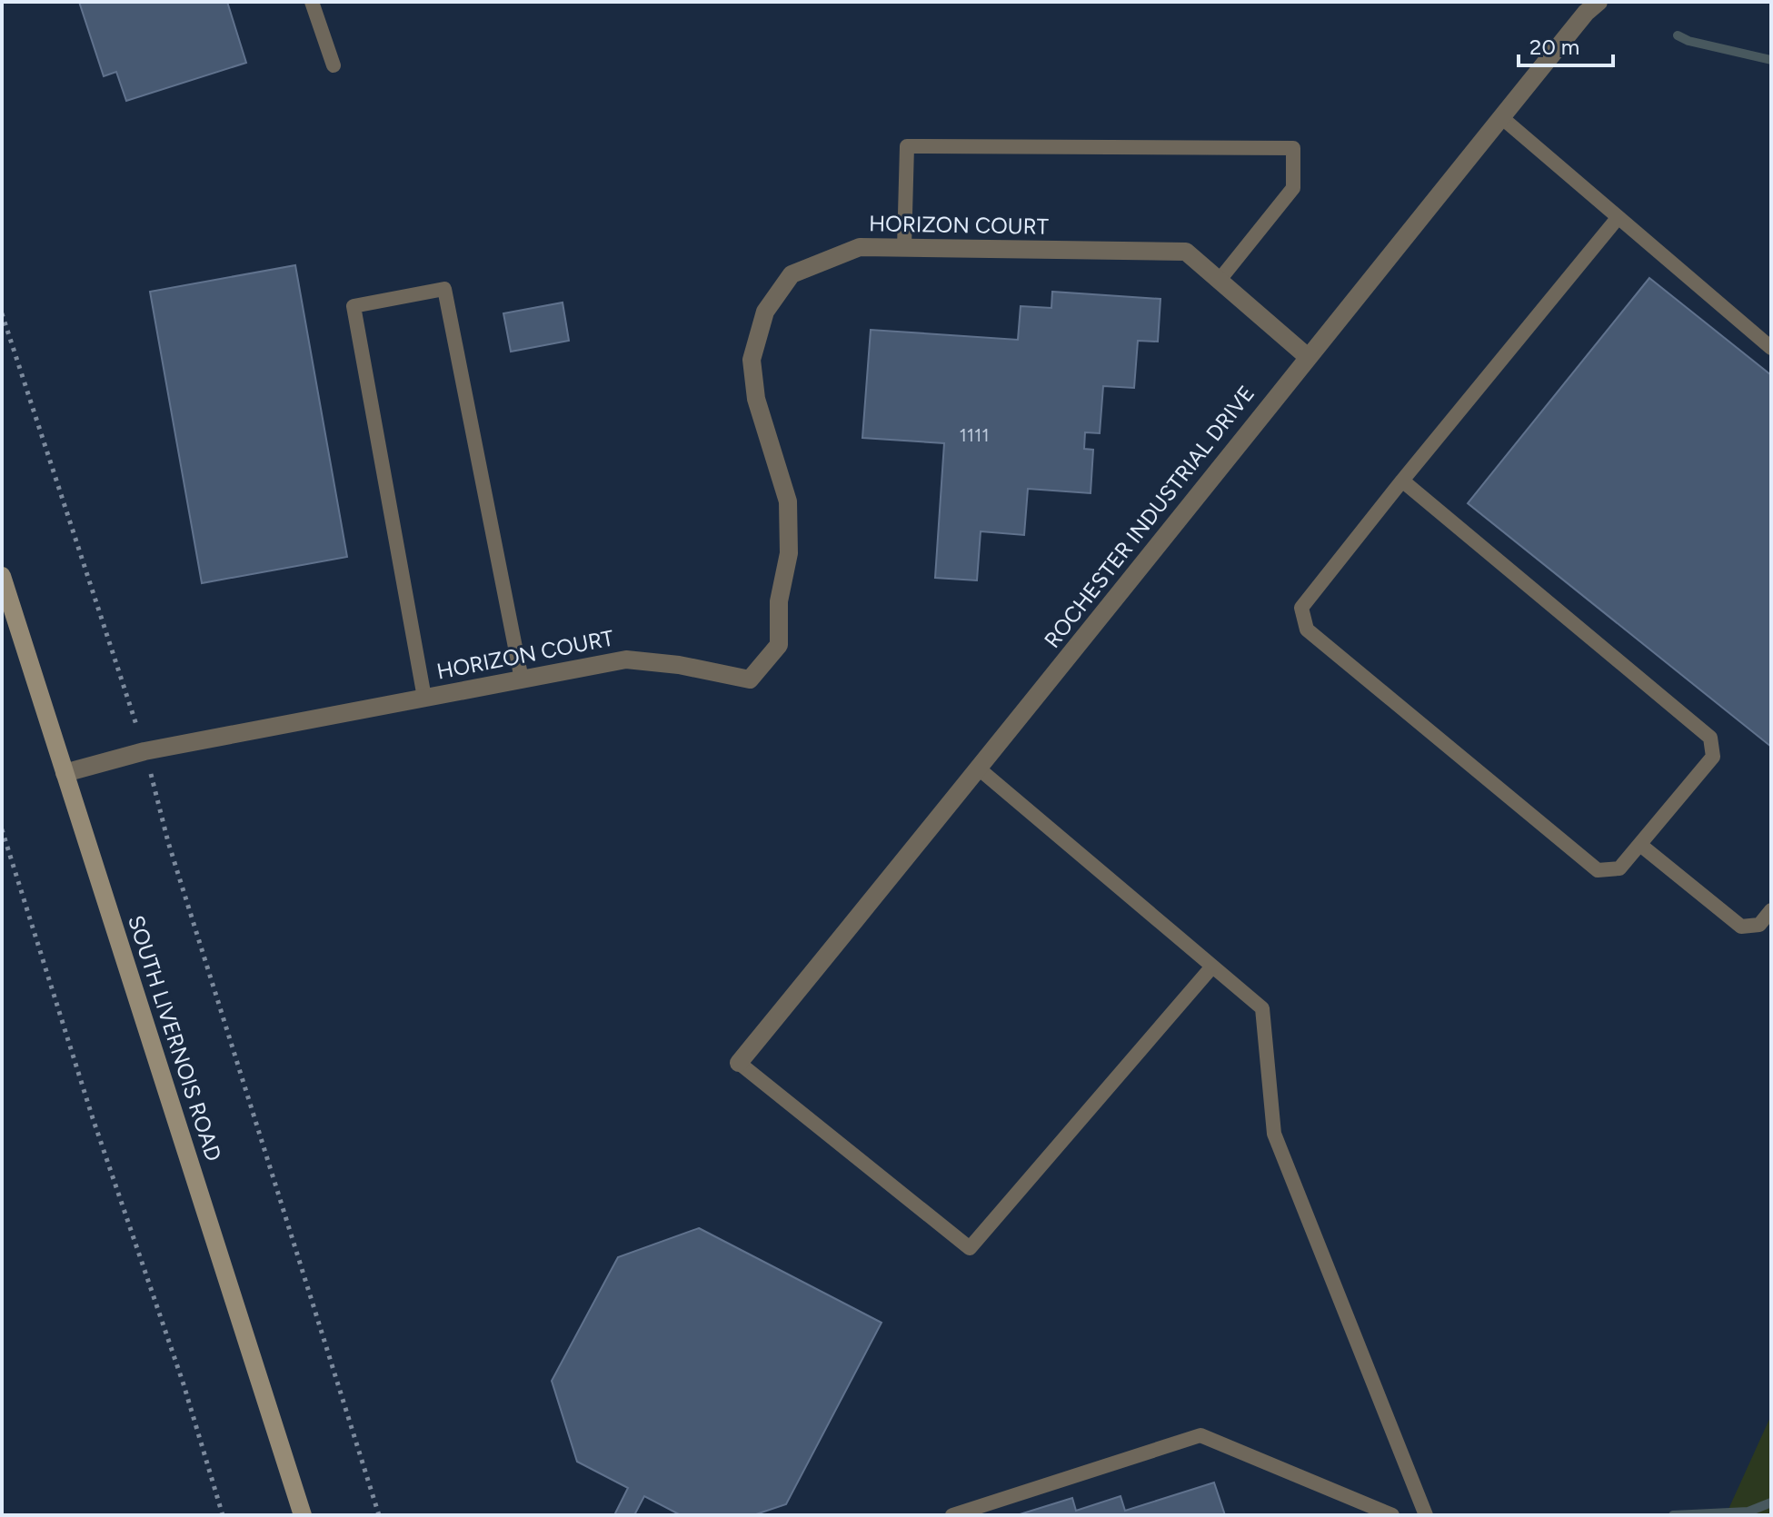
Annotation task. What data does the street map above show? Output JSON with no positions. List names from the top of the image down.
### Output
{
  "streets": {
    "main road": ["SOUTH LIVERNOIS ROAD"],
    "street": ["HORIZON COURT", "ROCHESTER INDUSTRIAL DRIVE"]
  },
  "crossings": [
    ["HORIZON COURT", "ROCHESTER INDUSTRIAL DRIVE"],
    ["HORIZON COURT", "SOUTH LIVERNOIS ROAD"]
  ],
  "house_numbers": ["1111"],
  "scale_bar": "20 m"
}
